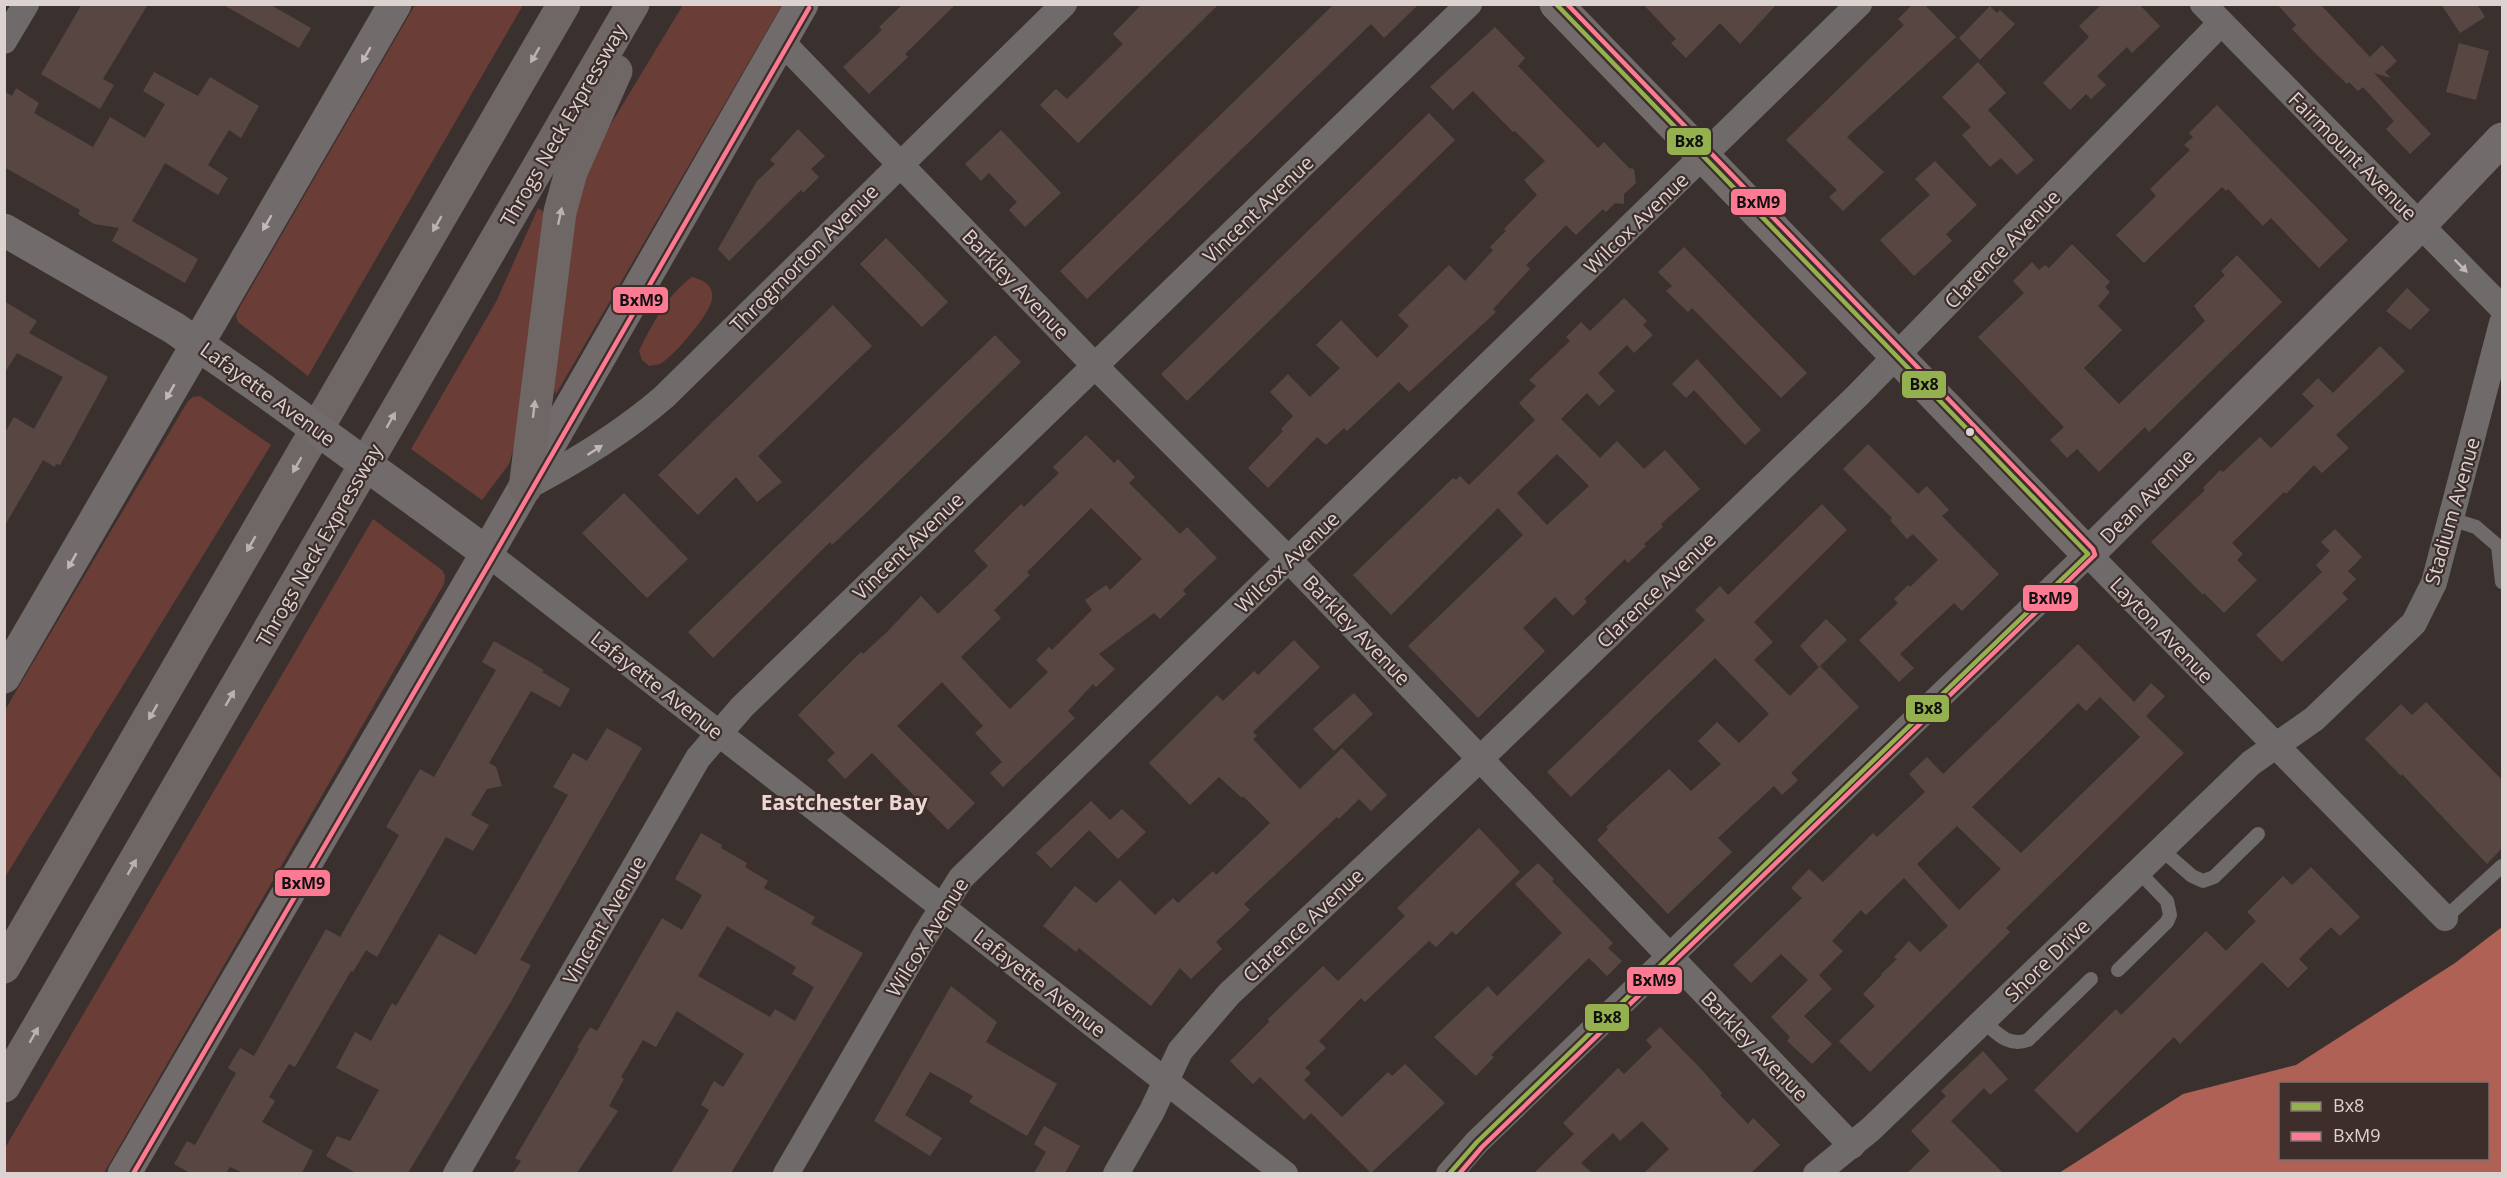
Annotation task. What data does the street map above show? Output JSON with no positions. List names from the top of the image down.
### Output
{
  "streets": {
    "highway": ["Throgs Neck Expressway"],
    "street": [
      "Fairmount Avenue",
      "Vincent Avenue",
      "Wilcox Avenue",
      "Clarence Avenue",
      "Throgmorton Avenue",
      "Barkley Avenue",
      "Lafayette Avenue",
      "Dean Avenue",
      "Stadium Avenue",
      "Layton Avenue",
      "Shore Drive"
    ]
  },
  "crossings": [
    ["Fairmount Avenue", "Clarence Avenue"],
    ["Fairmount Avenue", "Dean Avenue"],
    ["Vincent Avenue", "Barkley Avenue"],
    ["Vincent Avenue", "Lafayette Avenue"],
    ["Wilcox Avenue", "Barkley Avenue"],
    ["Wilcox Avenue", "Lafayette Avenue"],
    ["Wilcox Avenue", "Layton Avenue"],
    ["Clarence Avenue", "Barkley Avenue"],
    ["Clarence Avenue", "Lafayette Avenue"],
    ["Clarence Avenue", "Layton Avenue"],
    ["Throgmorton Avenue", "Barkley Avenue"],
    ["Barkley Avenue", "Dean Avenue"],
    ["Barkley Avenue", "Shore Drive"],
    ["Dean Avenue", "Layton Avenue"],
    ["Stadium Avenue", "Layton Avenue"],
    ["Stadium Avenue", "Shore Drive"],
    ["Layton Avenue", "Shore Drive"]
  ],
  "districts": ["Eastchester Bay"],
  "lines": ["transit line Bx8", "transit line BxM9"],
  "legend": ["Bx8", "BxM9"]
}
